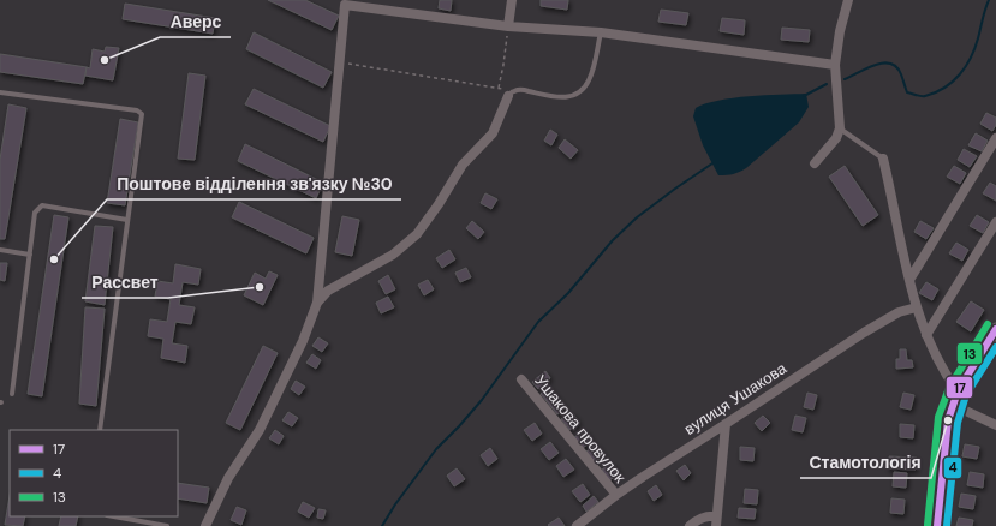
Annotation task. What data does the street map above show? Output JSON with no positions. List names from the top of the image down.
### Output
{
  "streets": {
    "street": ["вулиця Ушакова", "Ушакова провулок"]
  },
  "crossings": [
    ["вулиця Ушакова", "Ушакова провулок"]
  ],
  "places": [
    "Аверс",
    "Поштове відділення зв'язку №30",
    "Рассвет",
    "Стамотологія"
  ],
  "lines": ["transit line 13", "transit line 17", "transit line 4"],
  "legend": ["17", "4", "13"]
}
